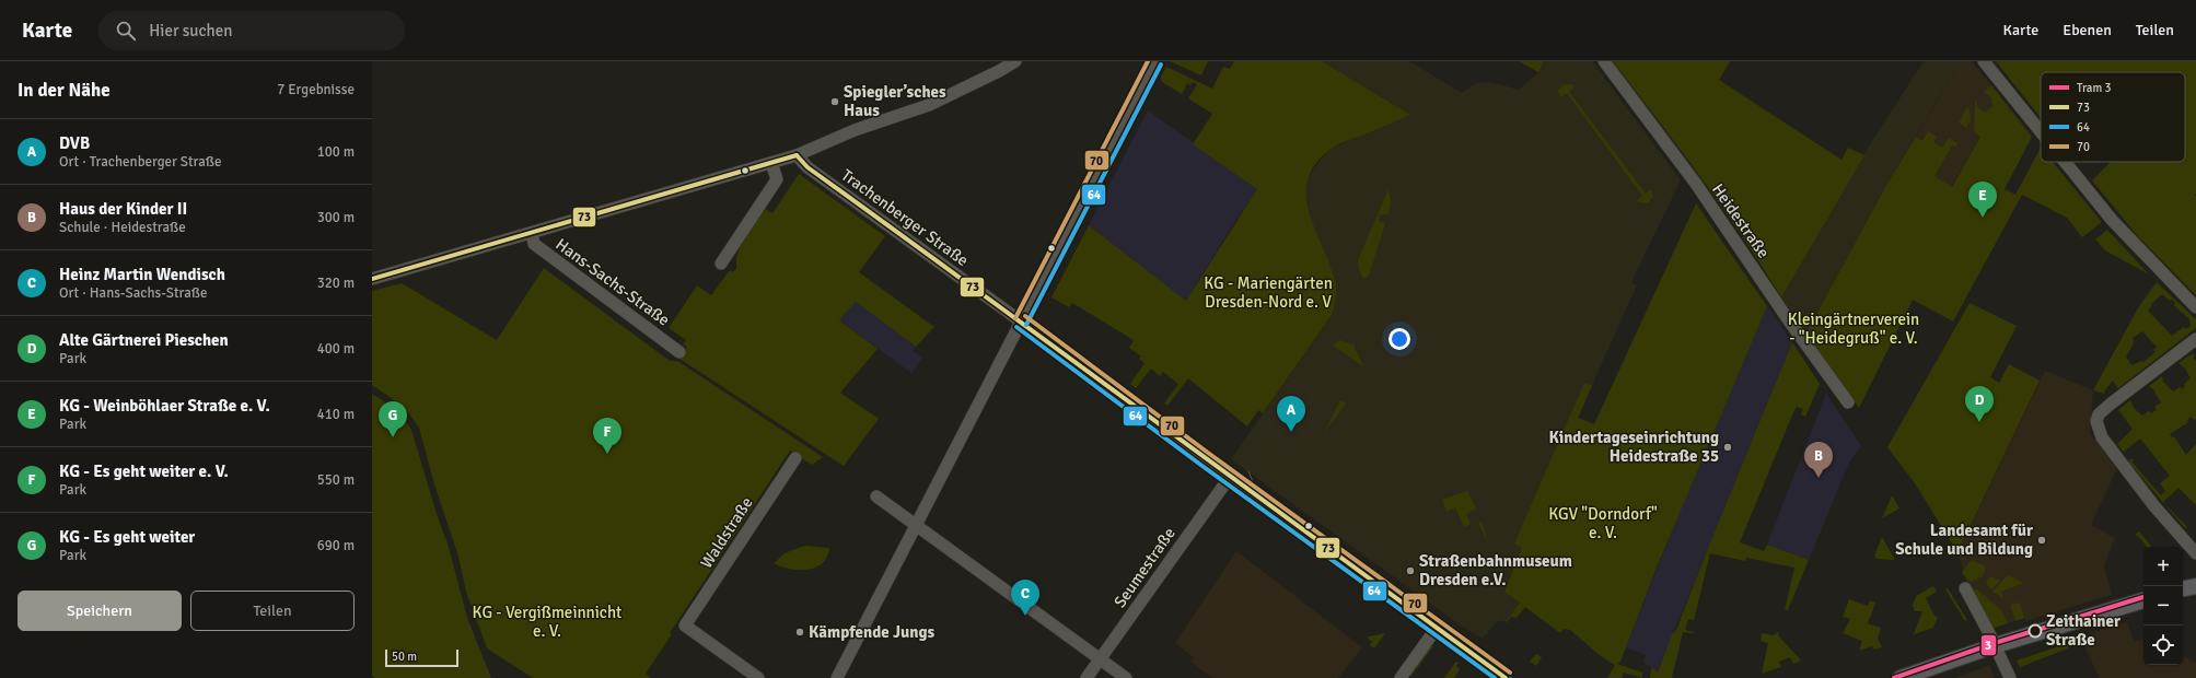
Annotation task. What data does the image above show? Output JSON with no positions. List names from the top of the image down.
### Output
{
  "streets": {
    "street": [
      "Trachenberger Straße",
      "Heidestraße",
      "Hans-Sachs-Straße",
      "Waldstraße",
      "Seumestraße"
    ]
  },
  "crossings": [
    ["Trachenberger Straße", "Seumestraße"]
  ],
  "parks": [
    "KG - Mariengärten Dresden-Nord e. V",
    "Kleingärtnerverein - \"Heidegruß\" e. V.",
    "KGV \"Dorndorf\" e. V.",
    "KG - Vergißmeinnicht e. V."
  ],
  "places": [
    "Spiegler’sches Haus",
    "Kindertageseinrichtung Heidestraße 35",
    "Landesamt für Schule und Bildung",
    "Straßenbahnmuseum Dresden e.V.",
    "Zeithainer Straße",
    "Kämpfende Jungs"
  ],
  "lines": [
    "transit line 70",
    "transit line 64",
    "transit line 73",
    "tram line 3"
  ],
  "legend": [
    "Tram 3",
    "73",
    "64",
    "70"
  ],
  "scale_bar": "50 m",
  "page": {
    "header": "Karte",
    "search": "Hier suchen",
    "nav": ["Karte", "Ebenen", "Teilen"],
    "heading": ["In der Nähe", "7 Ergebnisse"],
    "list": [
      {
        "mark": "A",
        "name": "DVB",
        "note": "Ort · Trachenberger Straße",
        "value": "100 m"
      },
      {
        "mark": "B",
        "name": "Haus der Kinder II",
        "note": "Schule · Heidestraße",
        "value": "300 m"
      },
      {
        "mark": "C",
        "name": "Heinz Martin Wendisch",
        "note": "Ort · Hans-Sachs-Straße",
        "value": "320 m"
      },
      {
        "mark": "D",
        "name": "Alte Gärtnerei Pieschen",
        "note": "Park",
        "value": "400 m"
      },
      {
        "mark": "E",
        "name": "KG - Weinböhlaer Straße e. V.",
        "note": "Park",
        "value": "410 m"
      },
      {
        "mark": "F",
        "name": "KG - Es geht weiter e. V.",
        "note": "Park",
        "value": "550 m"
      },
      {
        "mark": "G",
        "name": "KG - Es geht weiter",
        "note": "Park",
        "value": "690 m"
      }
    ],
    "pins": [
      "E",
      "D",
      "A",
      "G",
      "F",
      "B",
      "C"
    ],
    "map_buttons": ["+", "−"],
    "buttons": ["Speichern", "Teilen"],
    "scale": "50 m"
  }
}
